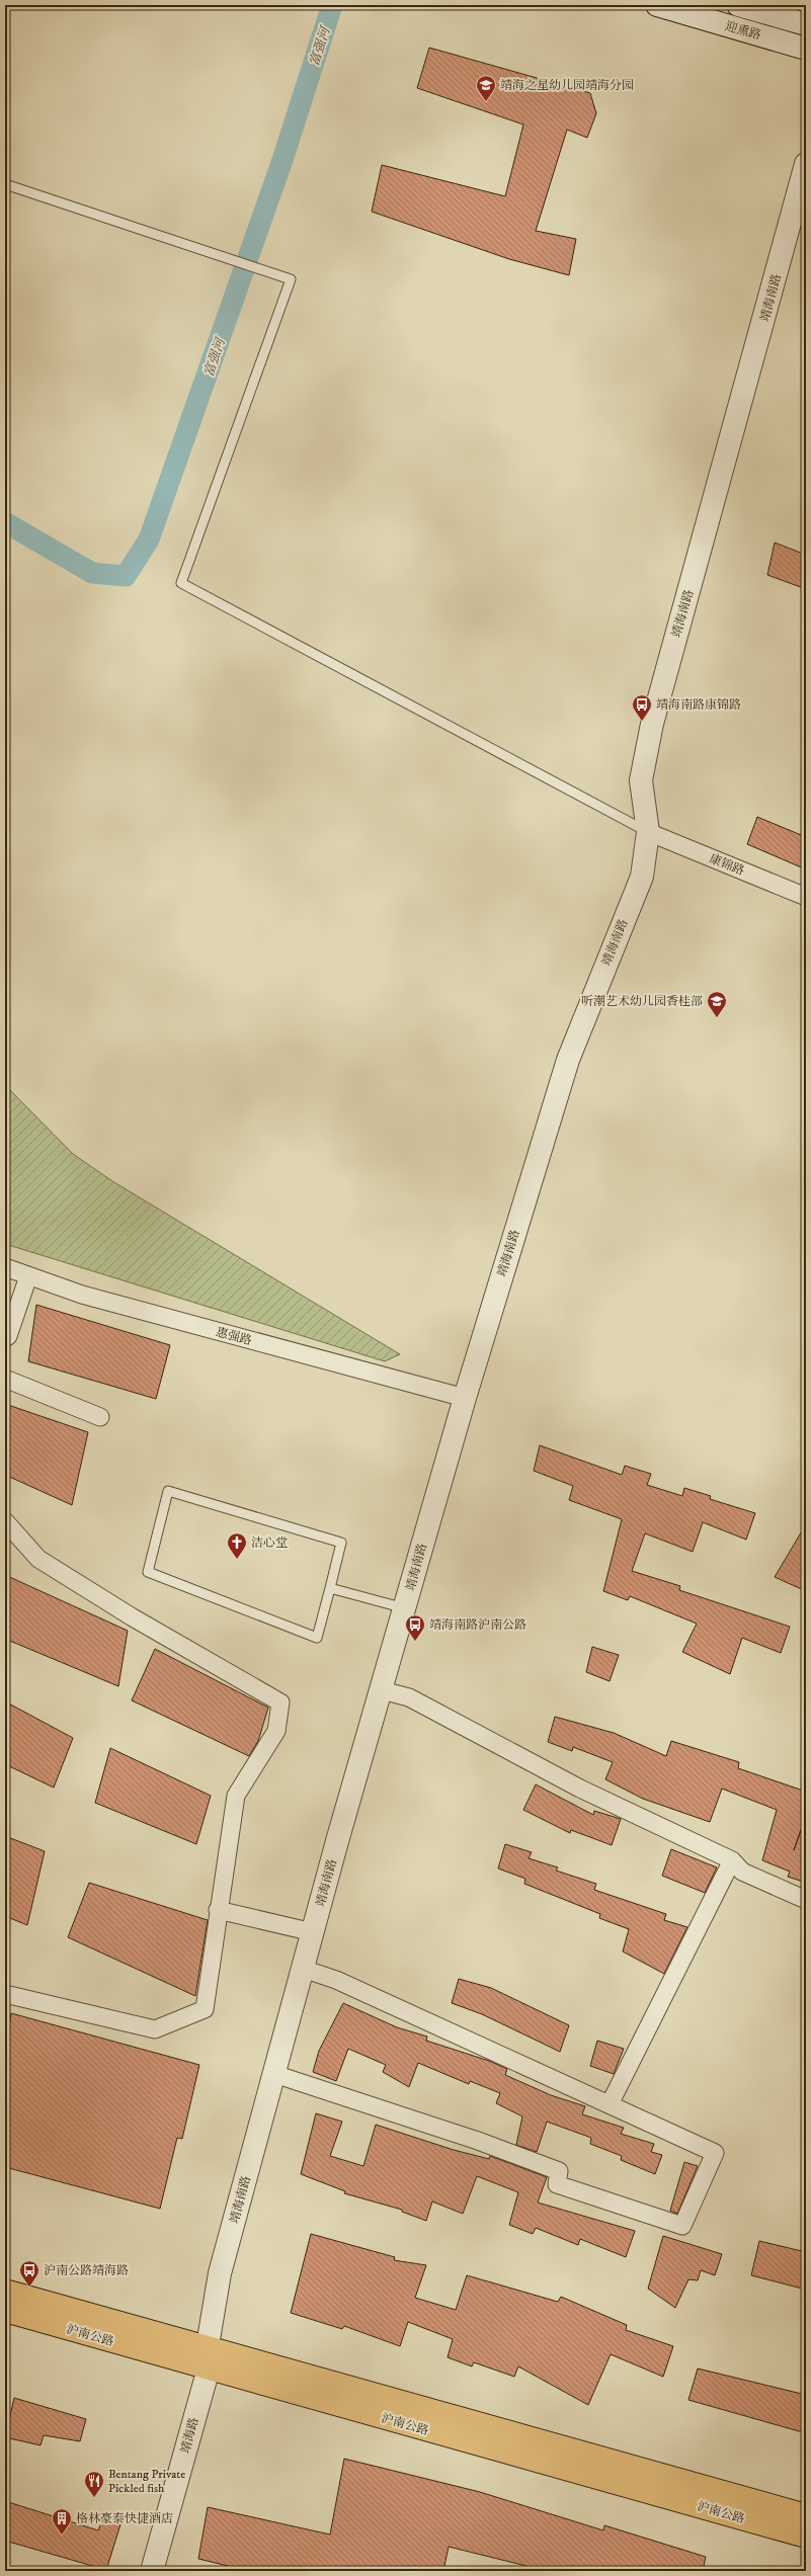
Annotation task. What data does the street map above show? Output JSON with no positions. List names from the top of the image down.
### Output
{
  "streets": {
    "main road": ["沪南公路"],
    "street": [
      "迎熏路",
      "靖海南路",
      "康锦路",
      "惠强路",
      "靖海路"
    ]
  },
  "crossings": [
    ["靖海南路", "康锦路"],
    ["靖海南路", "惠强路"],
    ["靖海南路", "沪南公路"],
    ["靖海南路", "靖海路"],
    ["沪南公路", "靖海路"]
  ],
  "water": ["富强河"],
  "places": {
    "school or university": ["靖海之星幼儿园靖海分园", "听潮艺术幼儿园香桂部"],
    "bus stop": ["靖海南路康锦路", "靖海南路沪南公路", "沪南公路靖海路"],
    "church": ["洁心堂"],
    "restaurant": ["Bentang Private Pickled fish"],
    "building": ["格林豪泰快捷酒店"]
  }
}
